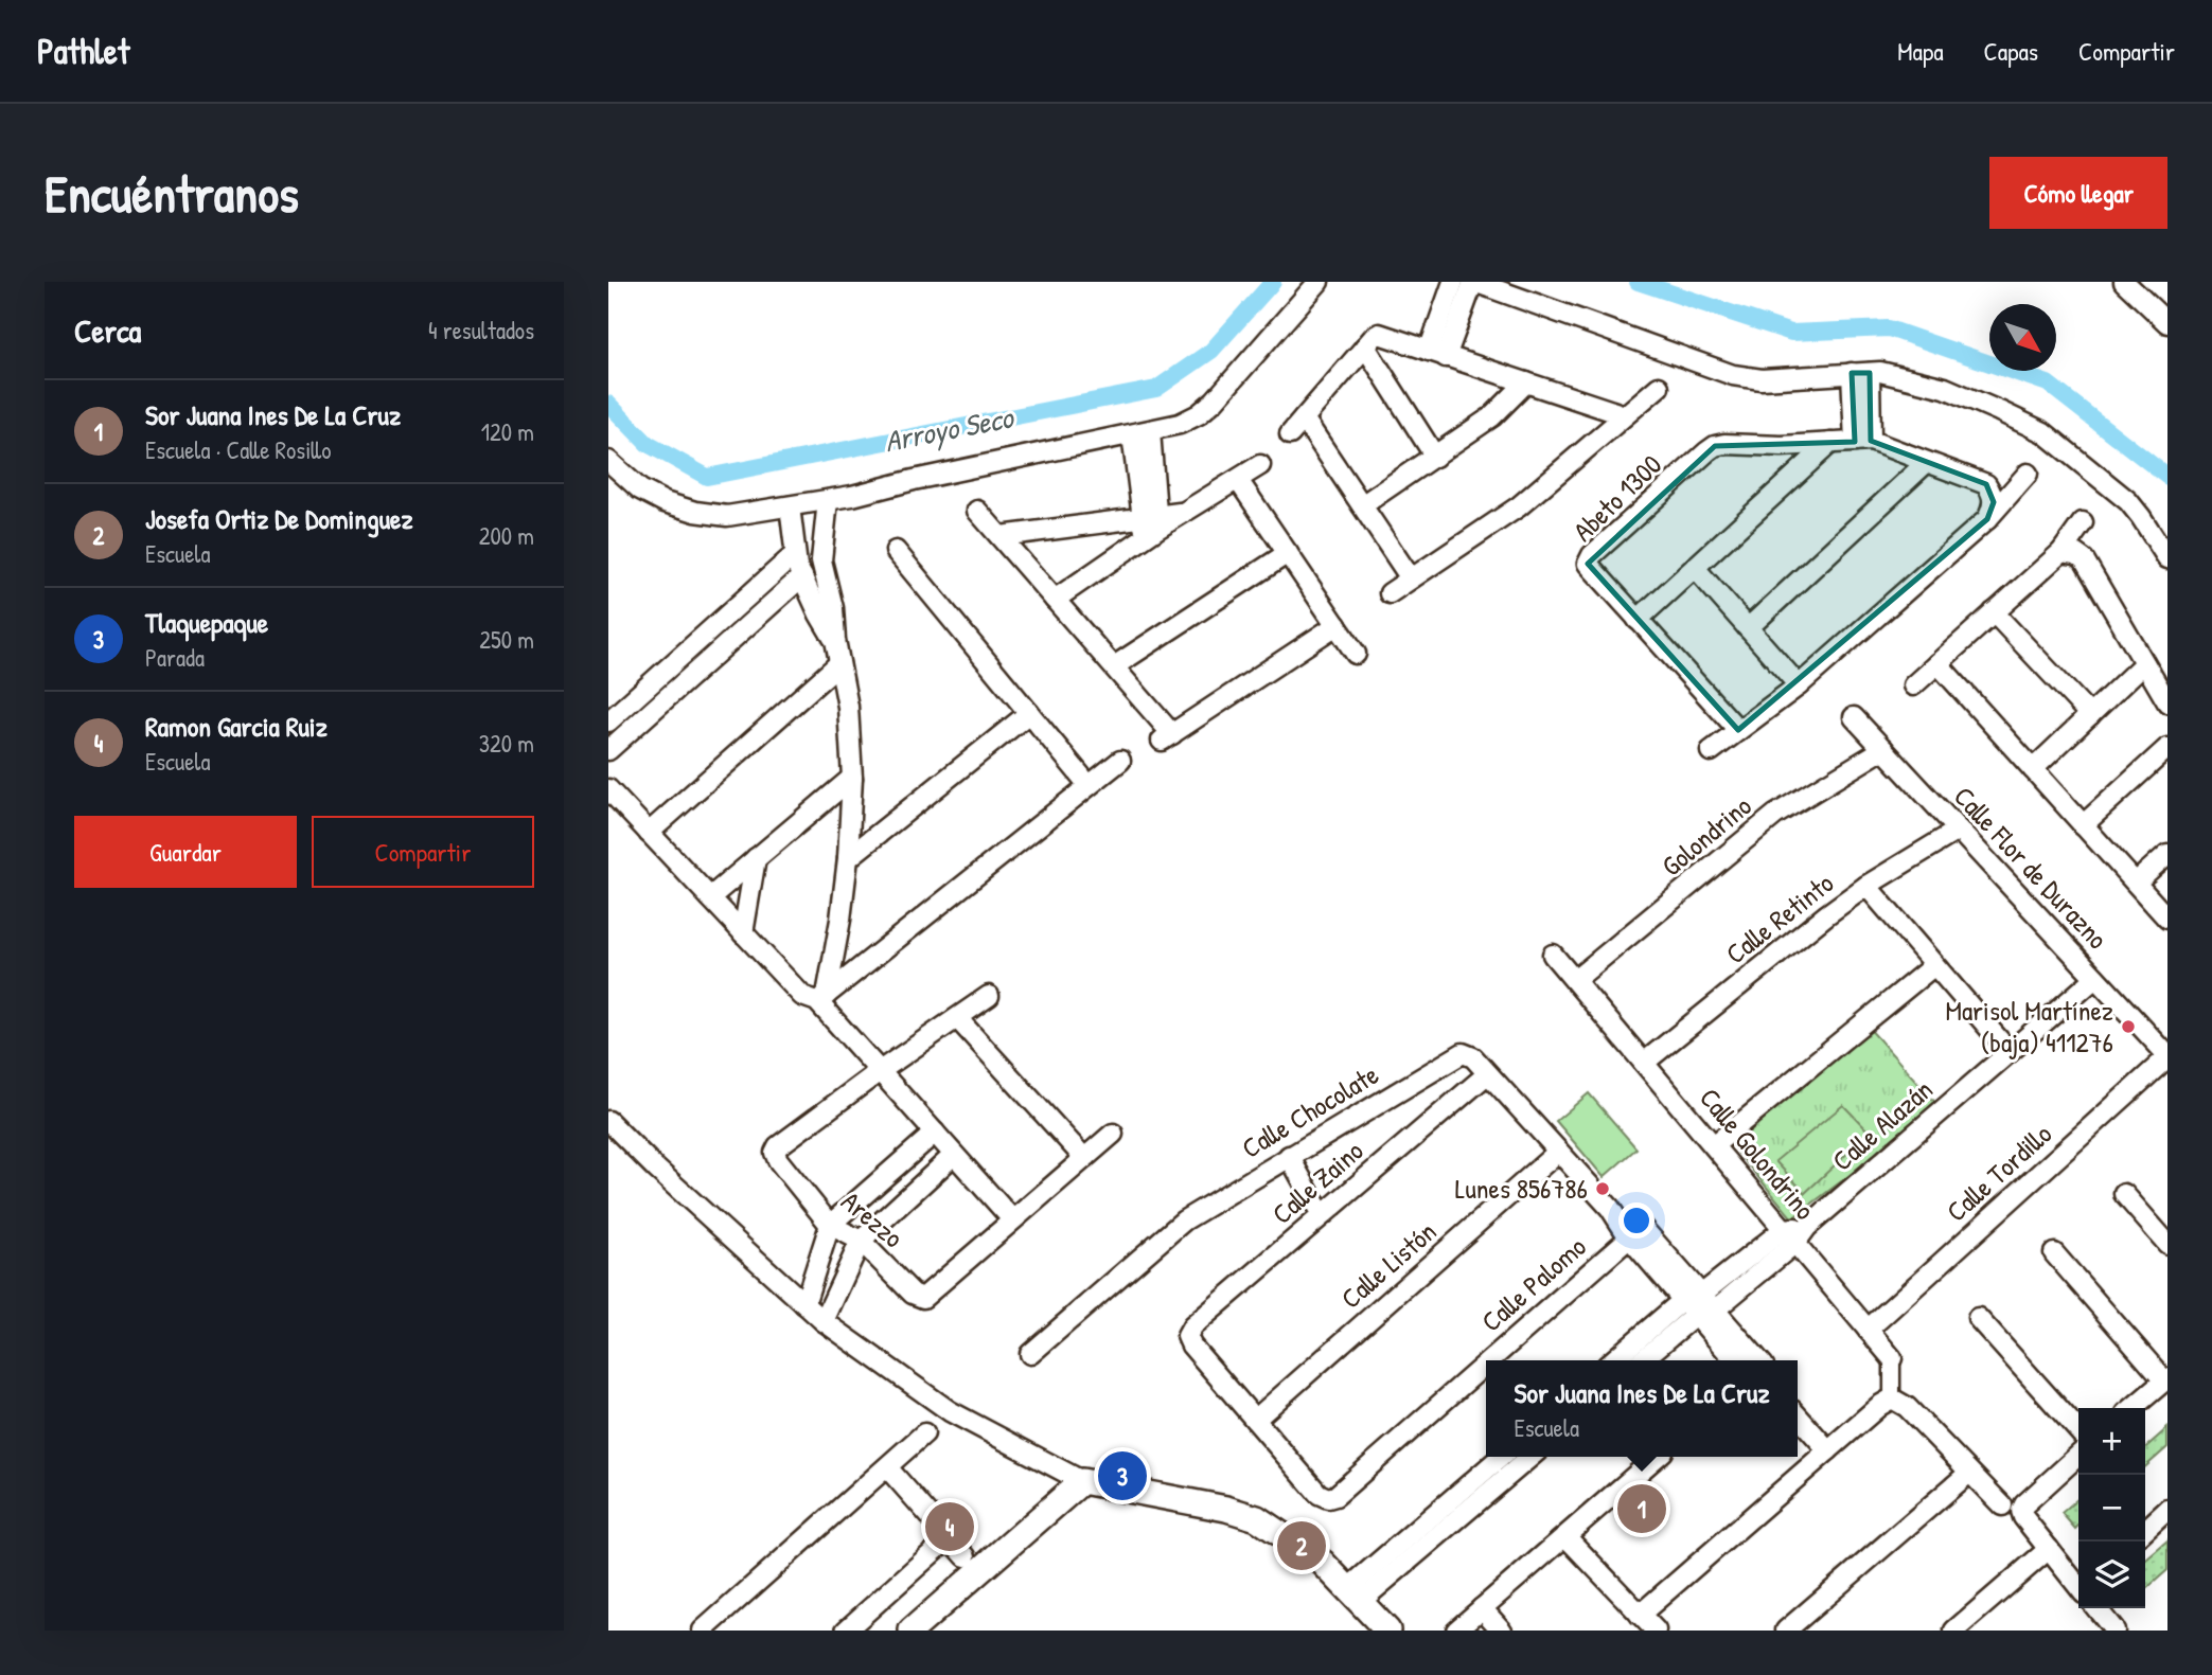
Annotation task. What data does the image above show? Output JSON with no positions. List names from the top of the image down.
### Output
{
  "streets": {
    "street": [
      "Abeto 1300",
      "Golondrino",
      "Calle Flor de Durazno",
      "Calle Retinto",
      "Calle Chocolate",
      "Calle Alazán",
      "Calle Golondrino",
      "Calle Tordillo",
      "Calle Zaino",
      "Arezzo",
      "Calle Listón",
      "Calle Palomo"
    ]
  },
  "crossings": [
    ["Golondrino", "Calle Flor de Durazno"],
    ["Golondrino", "Calle Golondrino"],
    ["Calle Flor de Durazno", "Calle Retinto"],
    ["Calle Flor de Durazno", "Calle Alazán"],
    ["Calle Flor de Durazno", "Calle Tordillo"],
    ["Calle Retinto", "Calle Golondrino"],
    ["Calle Chocolate", "Calle Zaino"],
    ["Calle Alazán", "Calle Golondrino"],
    ["Calle Golondrino", "Calle Tordillo"],
    ["Calle Zaino", "Calle Listón"],
    ["Calle Zaino", "Calle Palomo"],
    ["Calle Listón", "Calle Palomo"]
  ],
  "water": ["Arroyo Seco"],
  "places": ["Marisol Martínez (baja) 411276", "Lunes 856786"],
  "north": "bottom right",
  "page": {
    "header": "Pathlet",
    "nav": ["Mapa", "Capas", "Compartir"],
    "buttons": [
      "Cómo llegar",
      ["Guardar", "Compartir"]
    ],
    "title": "Encuéntranos",
    "heading": ["Cerca", "4 resultados"],
    "list": [
      {
        "mark": "1",
        "name": "Sor Juana Ines De La Cruz",
        "note": "Escuela · Calle Rosillo",
        "value": "120 m"
      },
      {
        "mark": "2",
        "name": "Josefa Ortiz De Dominguez",
        "note": "Escuela",
        "value": "200 m"
      },
      {
        "mark": "3",
        "name": "Tlaquepaque",
        "note": "Parada",
        "value": "250 m"
      },
      {
        "mark": "4",
        "name": "Ramon Garcia Ruiz",
        "note": "Escuela",
        "value": "320 m"
      }
    ],
    "popup": ["Sor Juana Ines De La Cruz", "Escuela"],
    "map_buttons": ["+", "−"],
    "pins": [
      "3",
      "1",
      "4",
      "2"
    ]
  }
}
